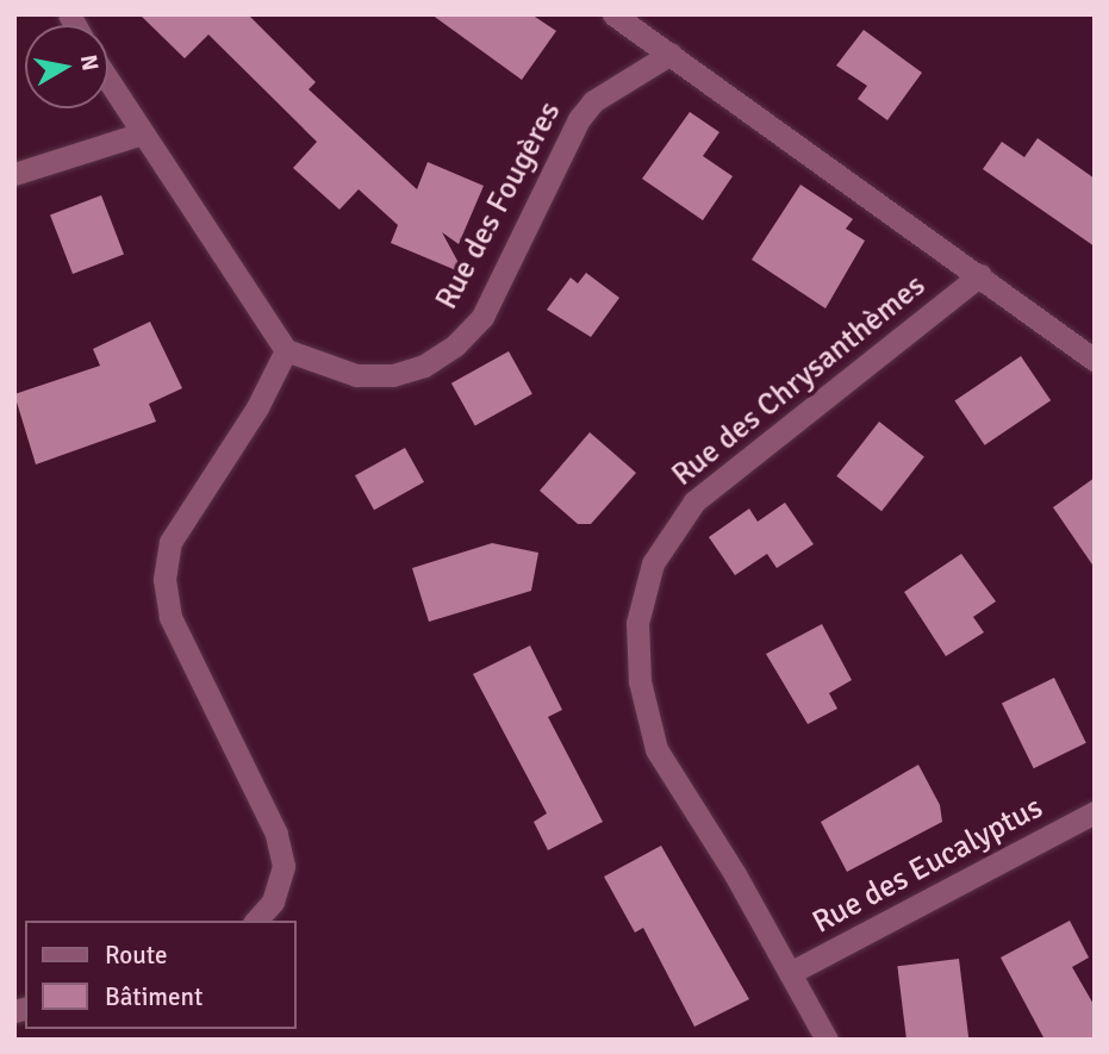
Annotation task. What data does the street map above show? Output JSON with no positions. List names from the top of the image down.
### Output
{
  "streets": {
    "street": ["Rue des Fougères", "Rue des Chrysanthèmes", "Rue des Eucalyptus"]
  },
  "crossings": [
    ["Rue des Fougères", "Rue des Chrysanthèmes"],
    ["Rue des Chrysanthèmes", "Rue des Eucalyptus"]
  ],
  "legend": ["Route", "Bâtiment"],
  "north": "right"
}
